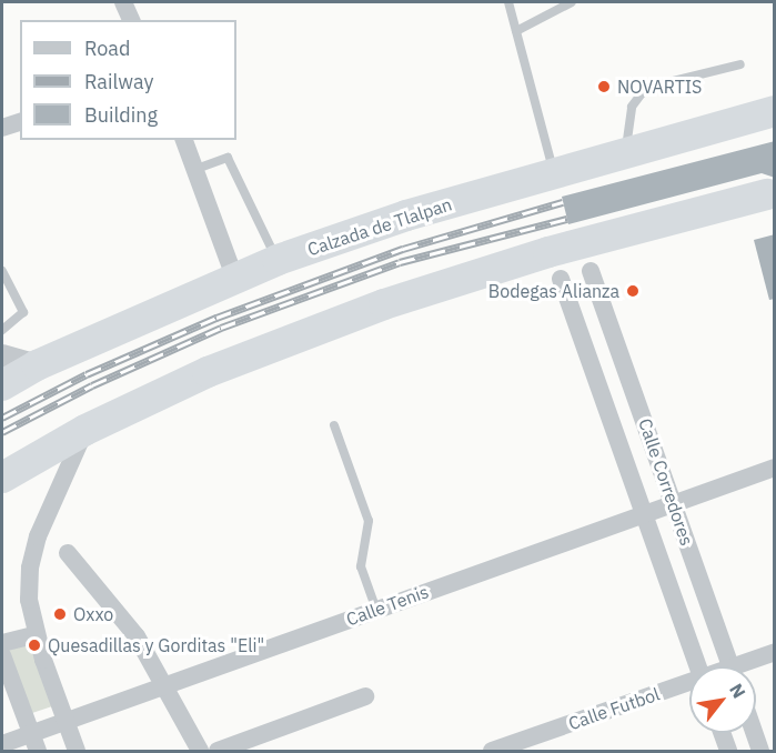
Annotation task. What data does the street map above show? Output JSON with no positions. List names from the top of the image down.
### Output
{
  "streets": {
    "highway": ["Calzada de Tlalpan"],
    "street": ["Calle Corredores", "Calle Tenis", "Calle Futbol"]
  },
  "crossings": [
    ["Calle Corredores", "Calle Tenis"]
  ],
  "places": [
    "NOVARTIS",
    "Bodegas Alianza",
    "Oxxo",
    "Quesadillas y Gorditas \"Eli\""
  ],
  "legend": ["Road", "Railway", "Building"],
  "north": "top right"
}
